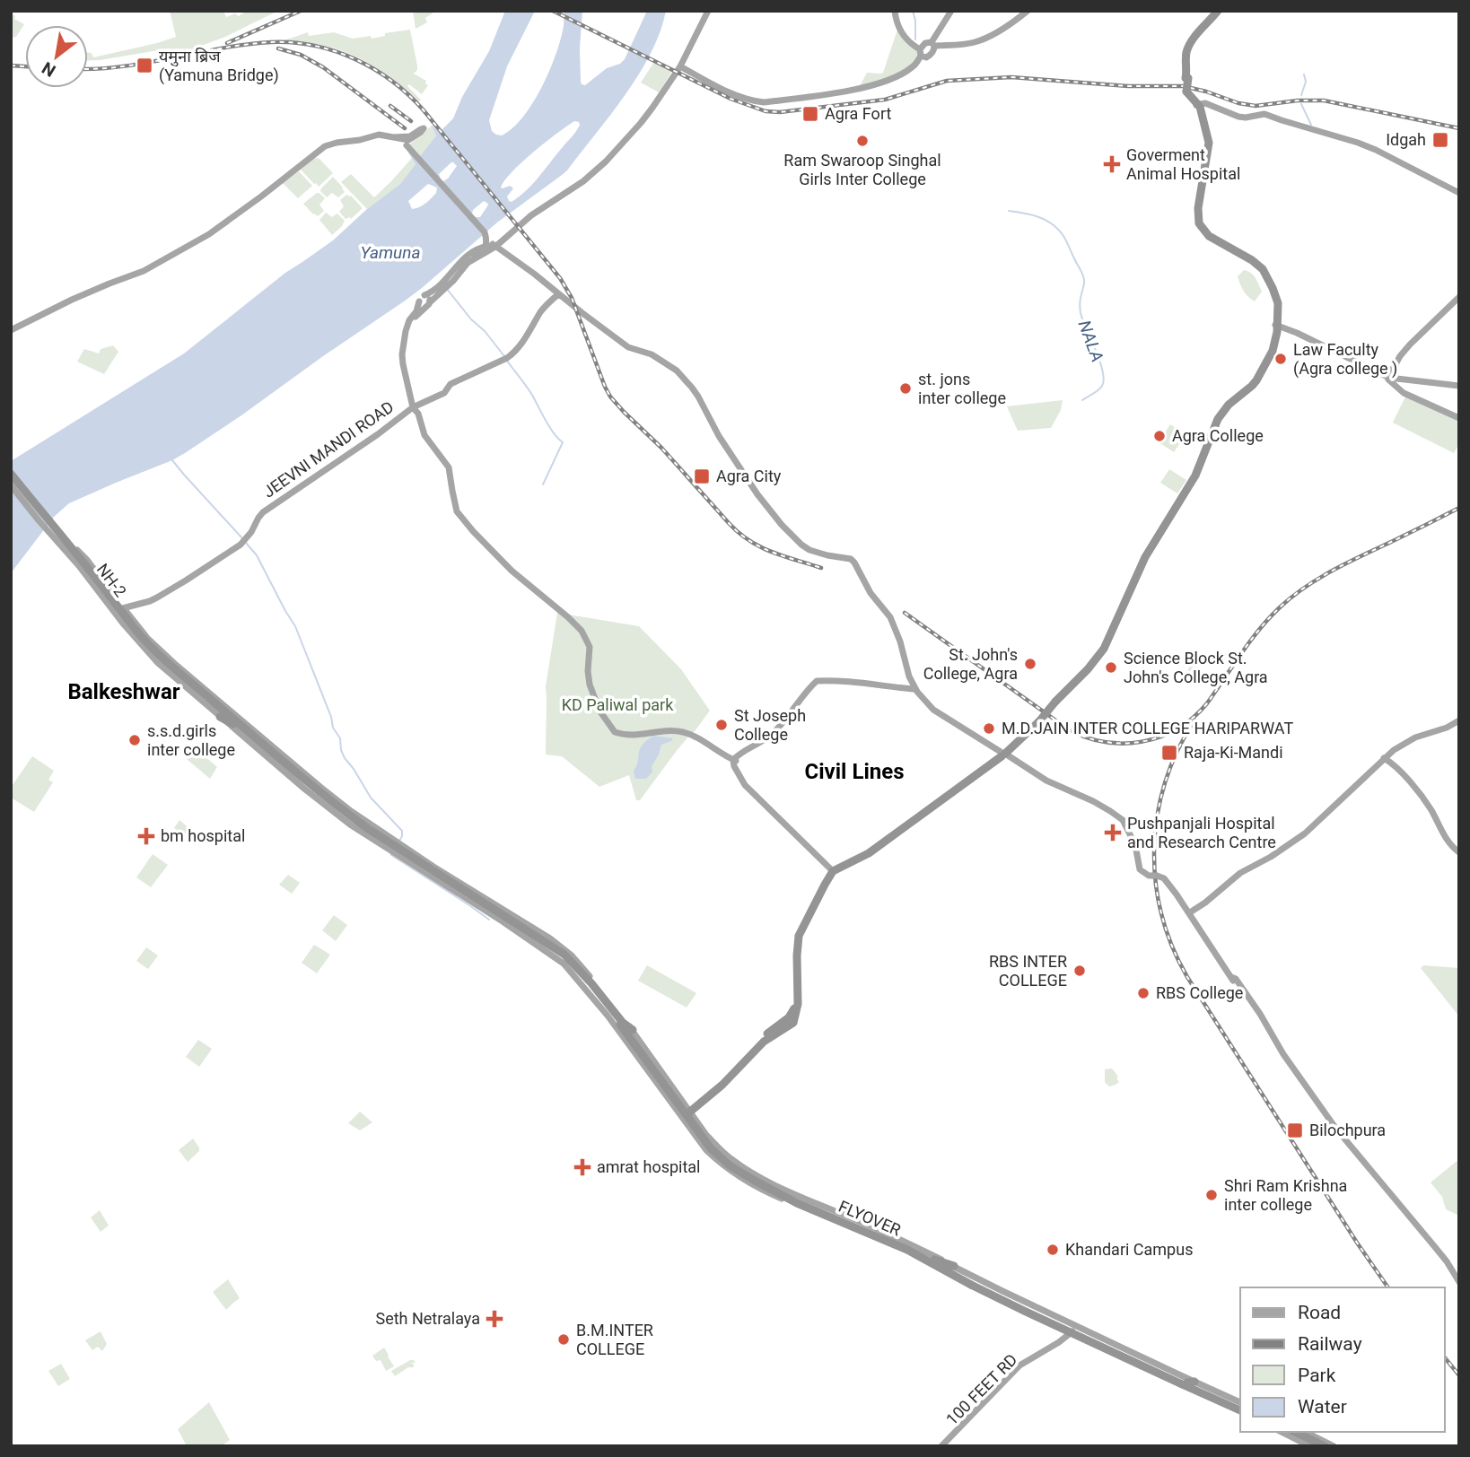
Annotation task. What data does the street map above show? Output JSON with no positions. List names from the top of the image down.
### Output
{
  "streets": {
    "highway": ["NH-2", "FLYOVER"],
    "main road": ["JEEVNI MANDI ROAD"]
  },
  "crossings": [
    ["JEEVNI MANDI ROAD", "NH-2"]
  ],
  "districts": ["Balkeshwar", "Civil Lines"],
  "water": ["Yamuna", "NALA"],
  "parks": ["KD Paliwal park"],
  "places": {
    "transit": [
      "यमुना ब्रिज (Yamuna Bridge)",
      "Agra Fort",
      "Idgah",
      "Agra City",
      "Raja-Ki-Mandi",
      "Bilochpura"
    ],
    "other": [
      "Ram Swaroop Singhal Girls Inter College",
      "Law Faculty (Agra college )",
      "st. jons inter college",
      "Agra College",
      "St. John's College, Agra",
      "Science Block St. John's College, Agra",
      "St Joseph College",
      "M.D.JAIN INTER COLLEGE HARIPARWAT",
      "s.s.d.girls inter college",
      "RBS INTER COLLEGE",
      "RBS College",
      "Shri Ram Krishna inter college",
      "Khandari Campus",
      "B.M.INTER COLLEGE"
    ],
    "health": [
      "Goverment Animal Hospital",
      "Pushpanjali Hospital and Research Centre",
      "bm hospital",
      "amrat hospital",
      "Seth Netralaya"
    ]
  },
  "legend": [
    "Road",
    "Railway",
    "Park",
    "Water"
  ],
  "north": "bottom left"
}
